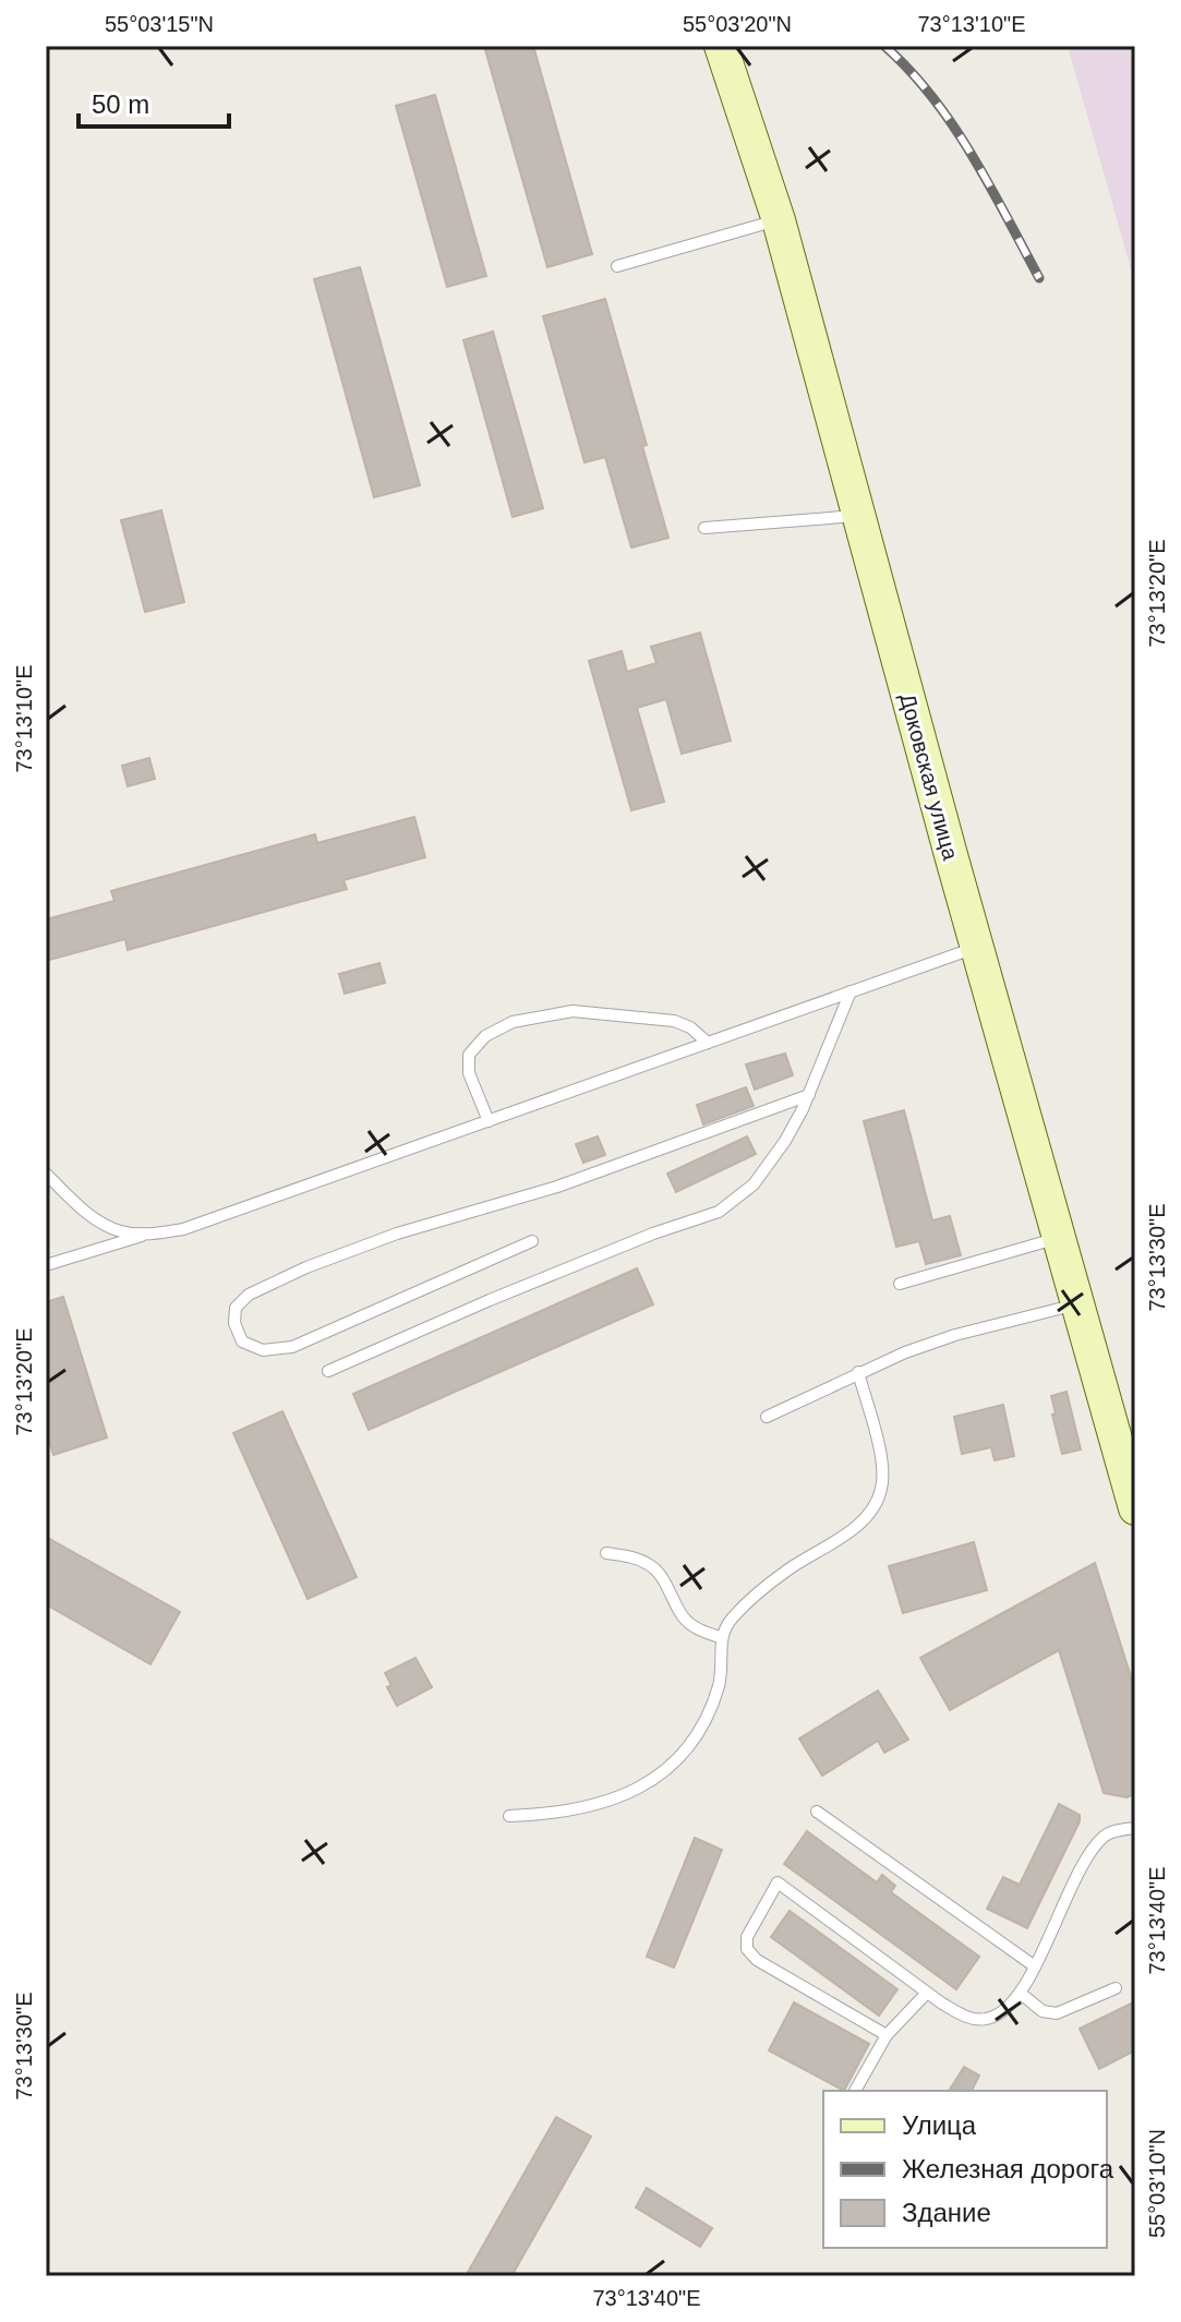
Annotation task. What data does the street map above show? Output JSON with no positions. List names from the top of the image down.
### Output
{
  "streets": {
    "street": ["Доковская улица"]
  },
  "legend": ["Улица", "Железная дорога", "Здание"],
  "scale_bar": "50 m",
  "coordinates": [
    "55°03'15\"N",
    "55°03'20\"N",
    "73°13'10\"E",
    "73°13'20\"E",
    "73°13'30\"E",
    "73°13'40\"E",
    "55°03'10\"N"
  ]
}
